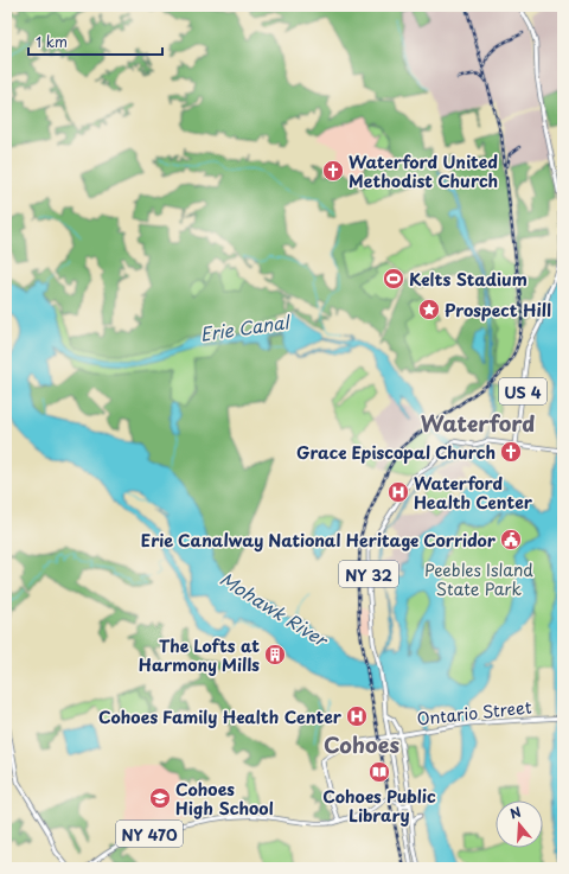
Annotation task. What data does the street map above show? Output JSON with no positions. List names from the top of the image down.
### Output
{
  "streets": {
    "main road": [
      "US 4",
      "NY 32",
      "Ontario Street",
      "NY 470"
    ]
  },
  "crossings": [
    ["US 4", "NY 32"],
    ["Ontario Street", "NY 470"]
  ],
  "districts": ["Waterford", "Cohoes"],
  "water": ["Erie Canal", "Mohawk River"],
  "parks": ["Peebles Island State Park"],
  "places": {
    "church": ["Waterford United Methodist Church", "Grace Episcopal Church"],
    "sports": ["Kelts Stadium"],
    "place": ["Prospect Hill"],
    "hospital": ["Waterford Health Center", "Cohoes Family Health Center"],
    "public building": ["Erie Canalway National Heritage Corridor"],
    "building": ["The Lofts at Harmony Mills"],
    "library": ["Cohoes Public Library"],
    "school or university": ["Cohoes High School"]
  },
  "scale_bar": "1 km",
  "north": "top"
}
